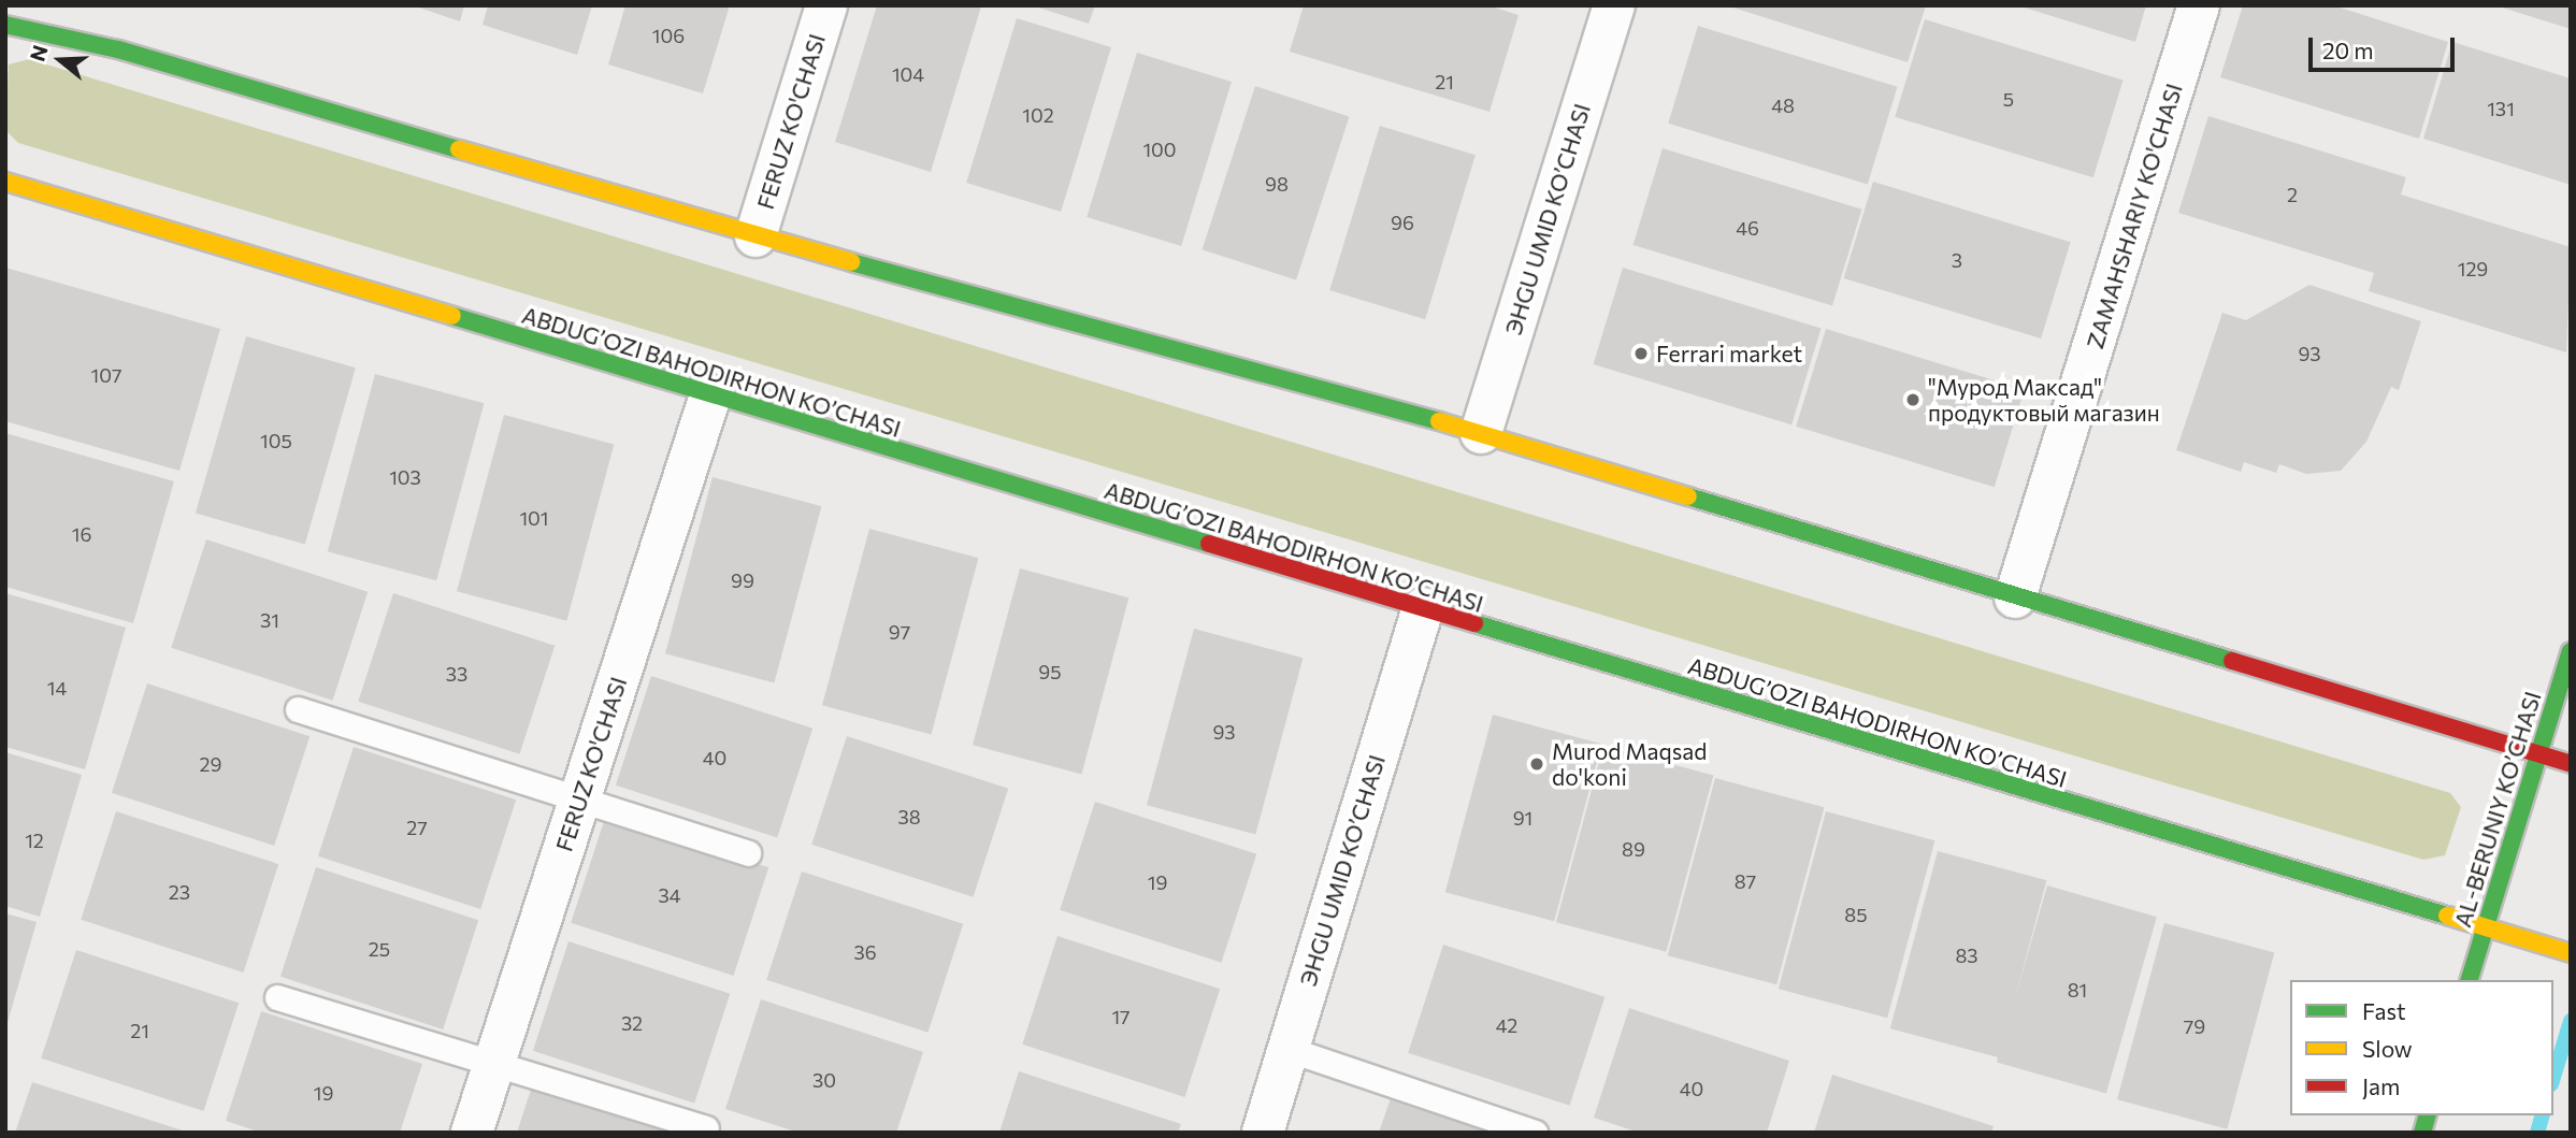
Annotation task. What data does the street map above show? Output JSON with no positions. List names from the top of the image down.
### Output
{
  "streets": {
    "main road": ["ABDUG’OZI BAHODIRHON KO’CHASI", "AL-BERUNIY KO’CHASI"],
    "street": ["FERUZ KO'CHASI", "ZAMAHSHARIY KO'CHASI", "ЭHGU UMID KO’CHASI"]
  },
  "crossings": [
    ["FERUZ KO'CHASI", "ABDUG’OZI BAHODIRHON KO’CHASI"],
    ["ЭHGU UMID KO’CHASI", "ABDUG’OZI BAHODIRHON KO’CHASI"],
    ["ABDUG’OZI BAHODIRHON KO’CHASI", "AL-BERUNIY KO’CHASI"]
  ],
  "places": ["Ferrari market", "\"Мурод Максад\" продуктовый магазин", "Murod Maqsad do'koni"],
  "house_numbers": [
    "106",
    "104",
    "21",
    "5",
    "48",
    "131",
    "102",
    "100",
    "98",
    "2",
    "96",
    "46",
    "3",
    "129",
    "93",
    "107",
    "105",
    "103",
    "101",
    "16",
    "99",
    "31",
    "97",
    "95",
    "33",
    "14",
    "93",
    "40",
    "29",
    "38",
    "91",
    "27",
    "12",
    "89",
    "87",
    "19",
    "23",
    "34",
    "85",
    "25",
    "36",
    "83",
    "81",
    "17",
    "32",
    "42",
    "79",
    "21",
    "30",
    "40",
    "19"
  ],
  "legend": ["Fast", "Slow", "Jam"],
  "scale_bar": "20 m",
  "north": "left"
}
